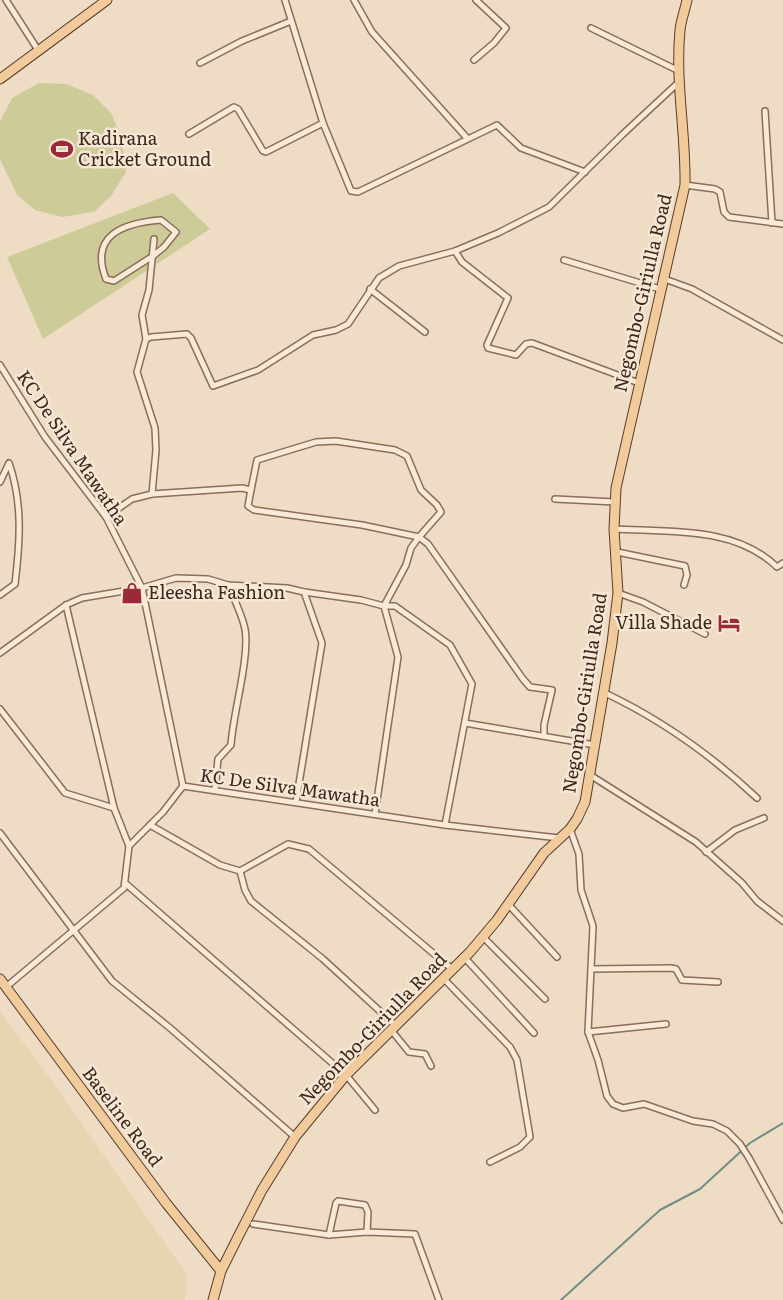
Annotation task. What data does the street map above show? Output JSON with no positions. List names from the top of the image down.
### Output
{
  "streets": {
    "main road": ["Negombo-Giriulla Road", "Baseline Road"],
    "street": ["KC De Silva Mawatha"]
  },
  "crossings": [
    ["Negombo-Giriulla Road", "KC De Silva Mawatha"],
    ["Negombo-Giriulla Road", "Baseline Road"]
  ],
  "places": {
    "sports": ["Kadirana Cricket Ground"],
    "shop": ["Eleesha Fashion"],
    "hotel": ["Villa Shade"]
  }
}
